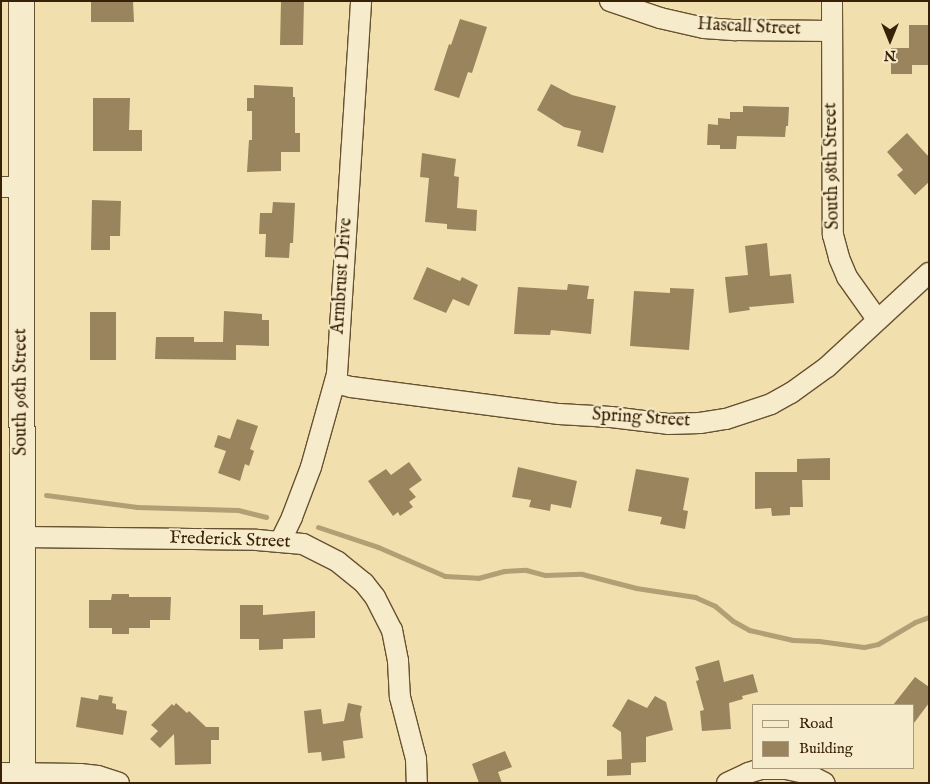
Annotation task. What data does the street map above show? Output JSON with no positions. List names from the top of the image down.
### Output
{
  "streets": {
    "street": [
      "Hascall Street",
      "South 98th Street",
      "Armbrust Drive",
      "South 96th Street",
      "Spring Street",
      "Frederick Street"
    ]
  },
  "crossings": [
    ["Hascall Street", "South 98th Street"],
    ["South 98th Street", "Spring Street"],
    ["Armbrust Drive", "Spring Street"],
    ["Armbrust Drive", "Frederick Street"],
    ["South 96th Street", "Frederick Street"]
  ],
  "legend": ["Road", "Building"],
  "north": "bottom"
}
